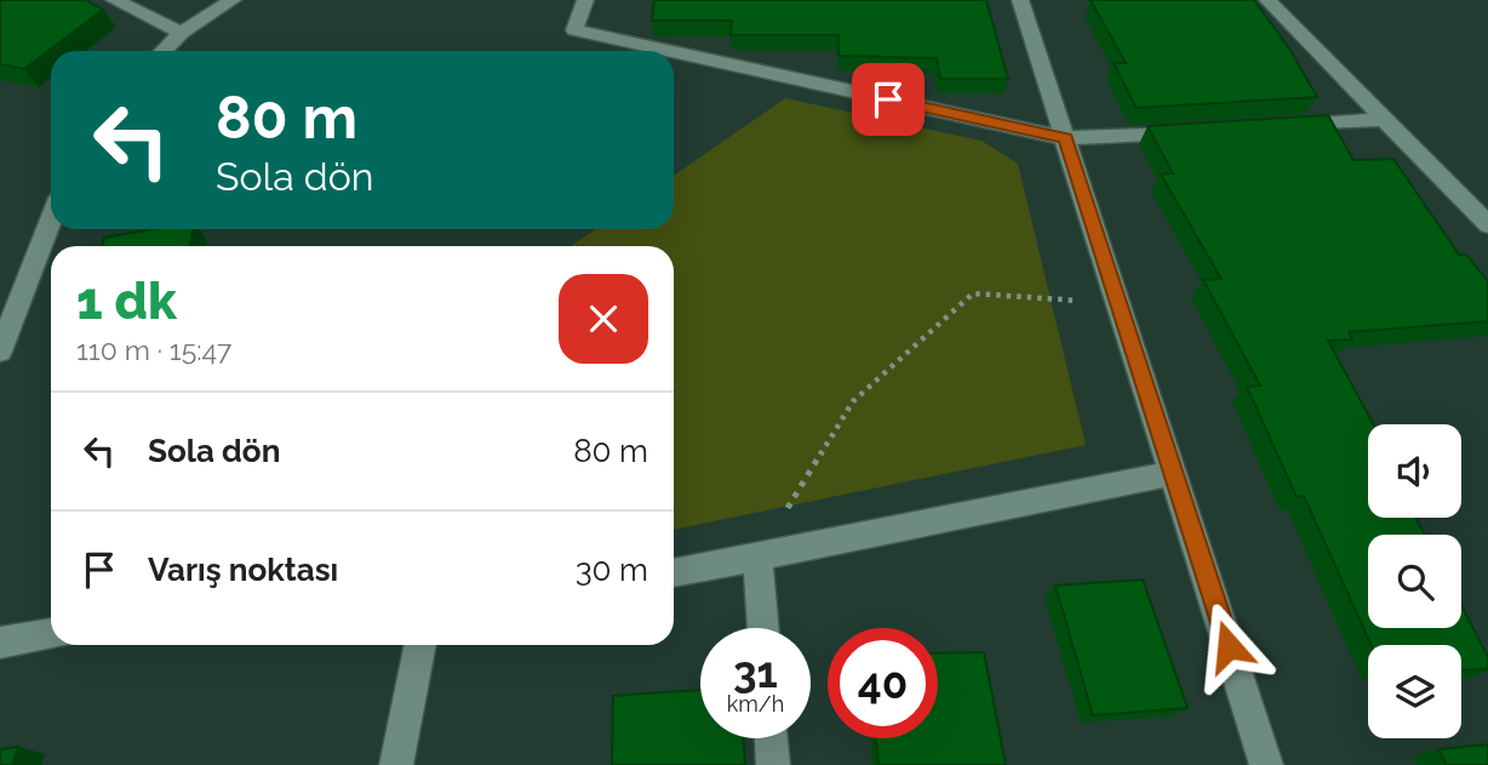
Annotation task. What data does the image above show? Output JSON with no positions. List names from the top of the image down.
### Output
{
  "page": {
    "turn": ["80 m", "Sola dön"],
    "heading": ["1 dk", "110 m · 15:47"],
    "list": [
      {
        "name": "Sola dön",
        "value": "80 m"
      },
      {
        "name": "Varış noktası",
        "value": "30 m"
      }
    ],
    "speed": "31 km/h",
    "limit": "40"
  }
}
